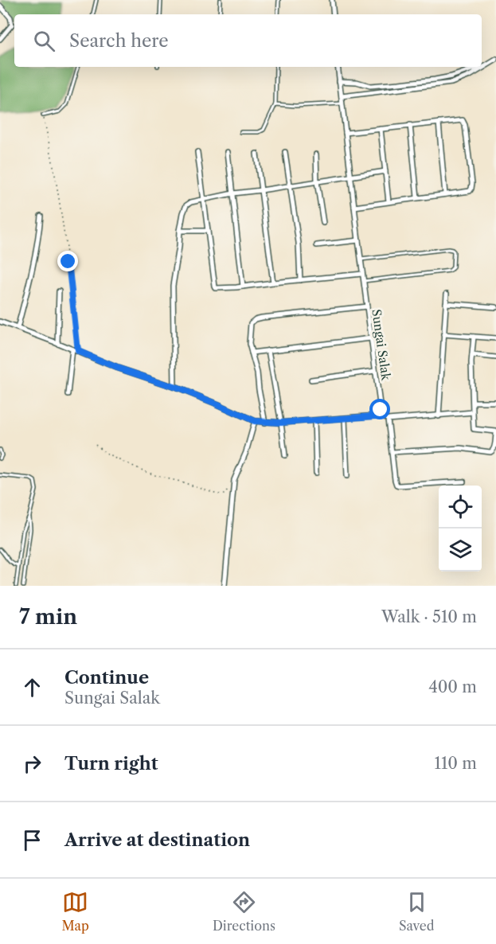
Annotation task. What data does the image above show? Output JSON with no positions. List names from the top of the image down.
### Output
{
  "streets": {
    "street": ["Sungai Salak"]
  },
  "page": {
    "search": "Search here",
    "heading": ["7 min", "Walk · 510 m"],
    "list": [
      ["Continue", "Sungai Salak", "400 m"],
      ["Turn right", "110 m"],
      "Arrive at destination"
    ],
    "nav": ["Map", "Directions", "Saved"]
  }
}
